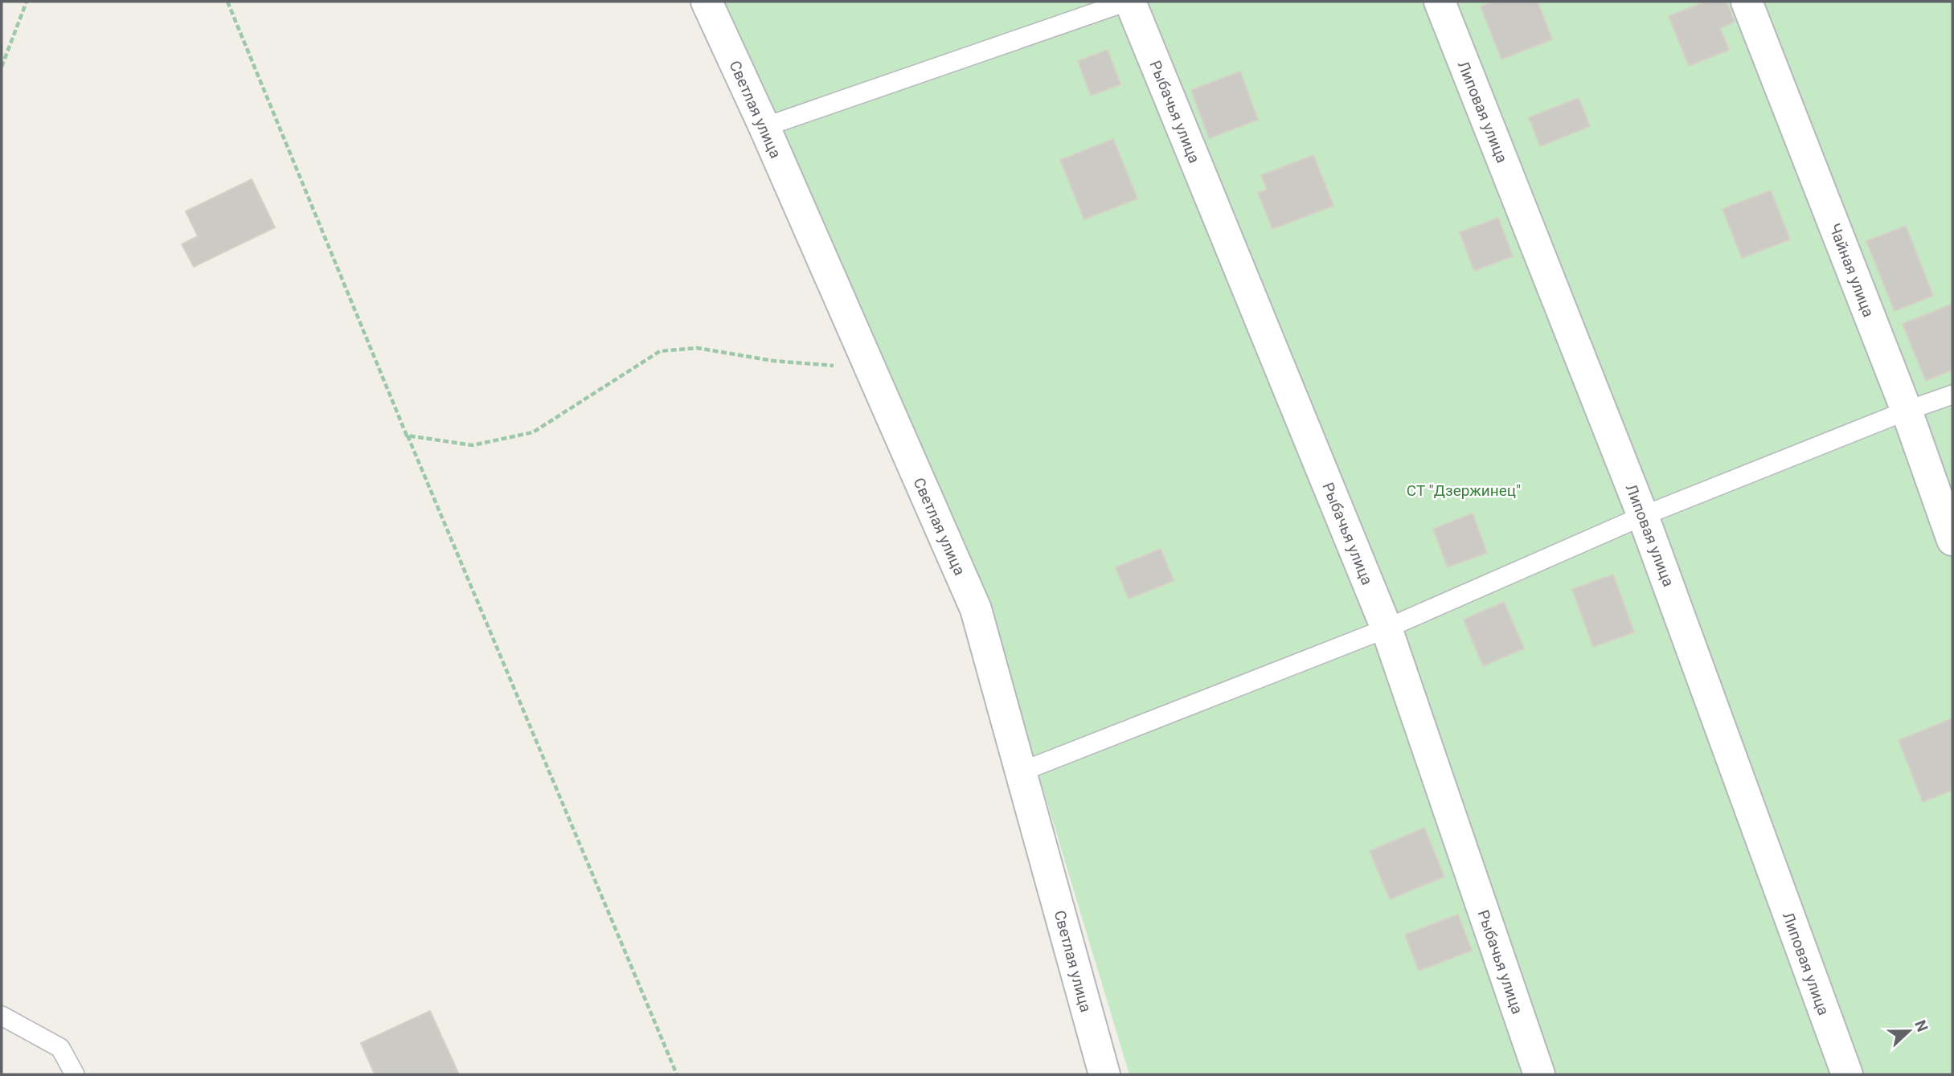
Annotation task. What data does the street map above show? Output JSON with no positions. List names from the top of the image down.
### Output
{
  "streets": {
    "street": [
      "Светлая улица",
      "Рыбачья улица",
      "Липовая улица",
      "Чайная улица"
    ]
  },
  "parks": ["СТ \"Дзержинец\""],
  "north": "right"
}
